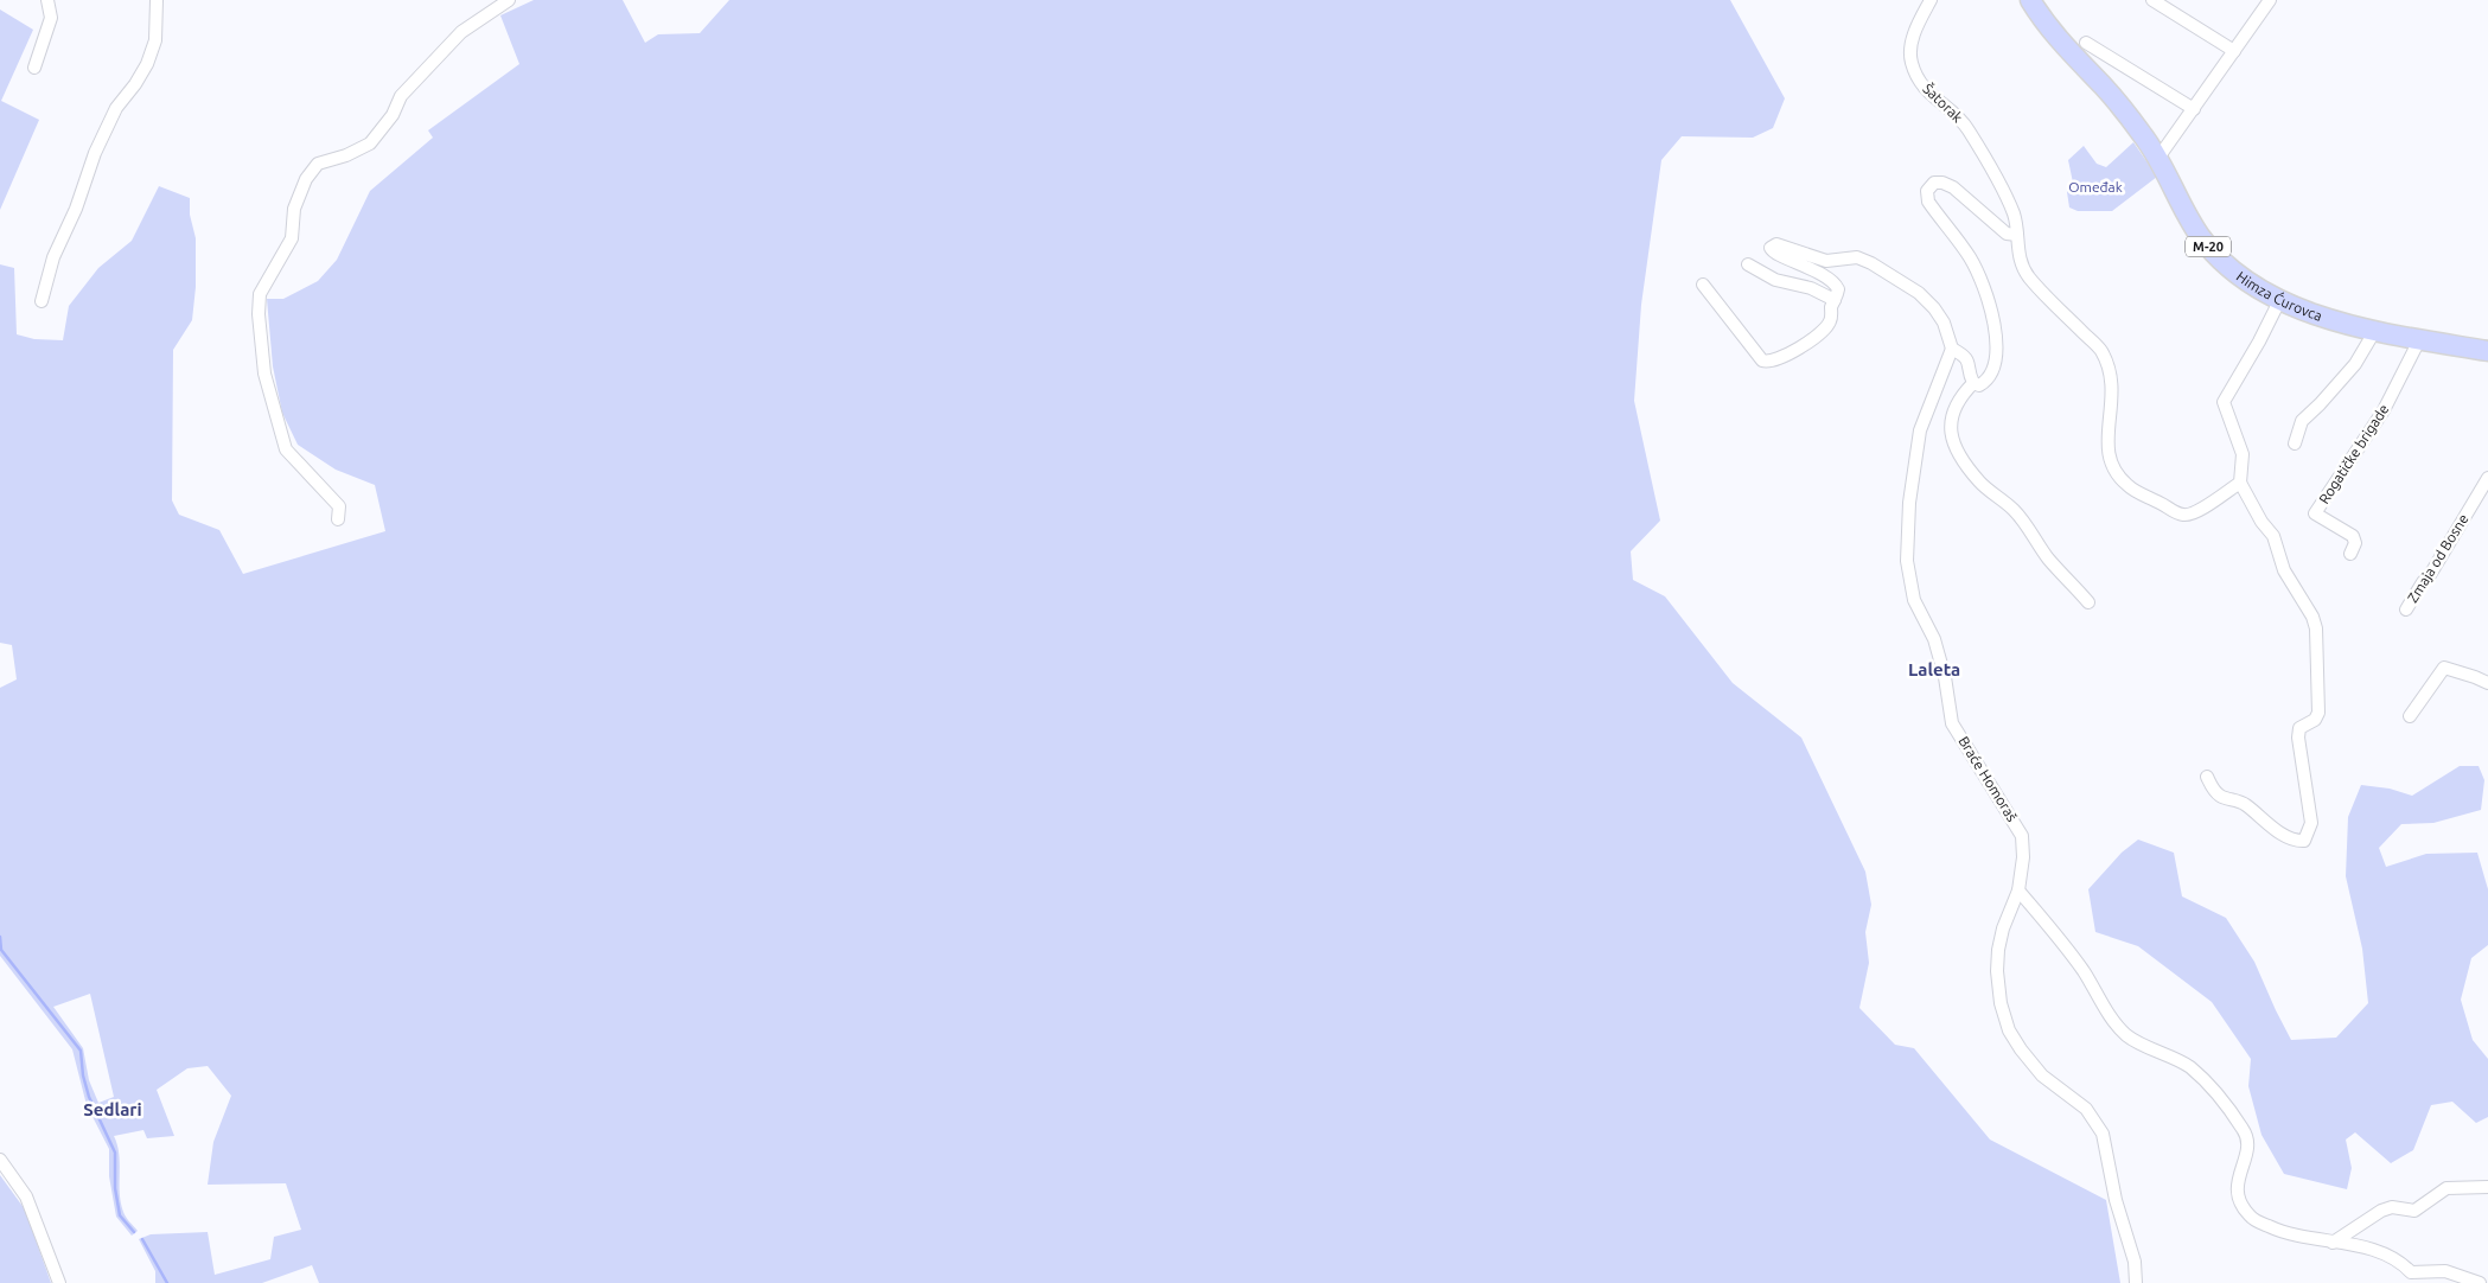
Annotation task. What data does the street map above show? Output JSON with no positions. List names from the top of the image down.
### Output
{
  "streets": {
    "main road": ["M-20", "Himza Ćurovca"],
    "street": [
      "Šatorak",
      "Rogatičke brigade",
      "Zmaja od Bosne",
      "Braće Homoraš"
    ]
  },
  "crossings": [
    ["Himza Ćurovca", "Rogatičke brigade"]
  ],
  "districts": ["Laleta", "Sedlari"],
  "parks": ["Omeđak"]
}
